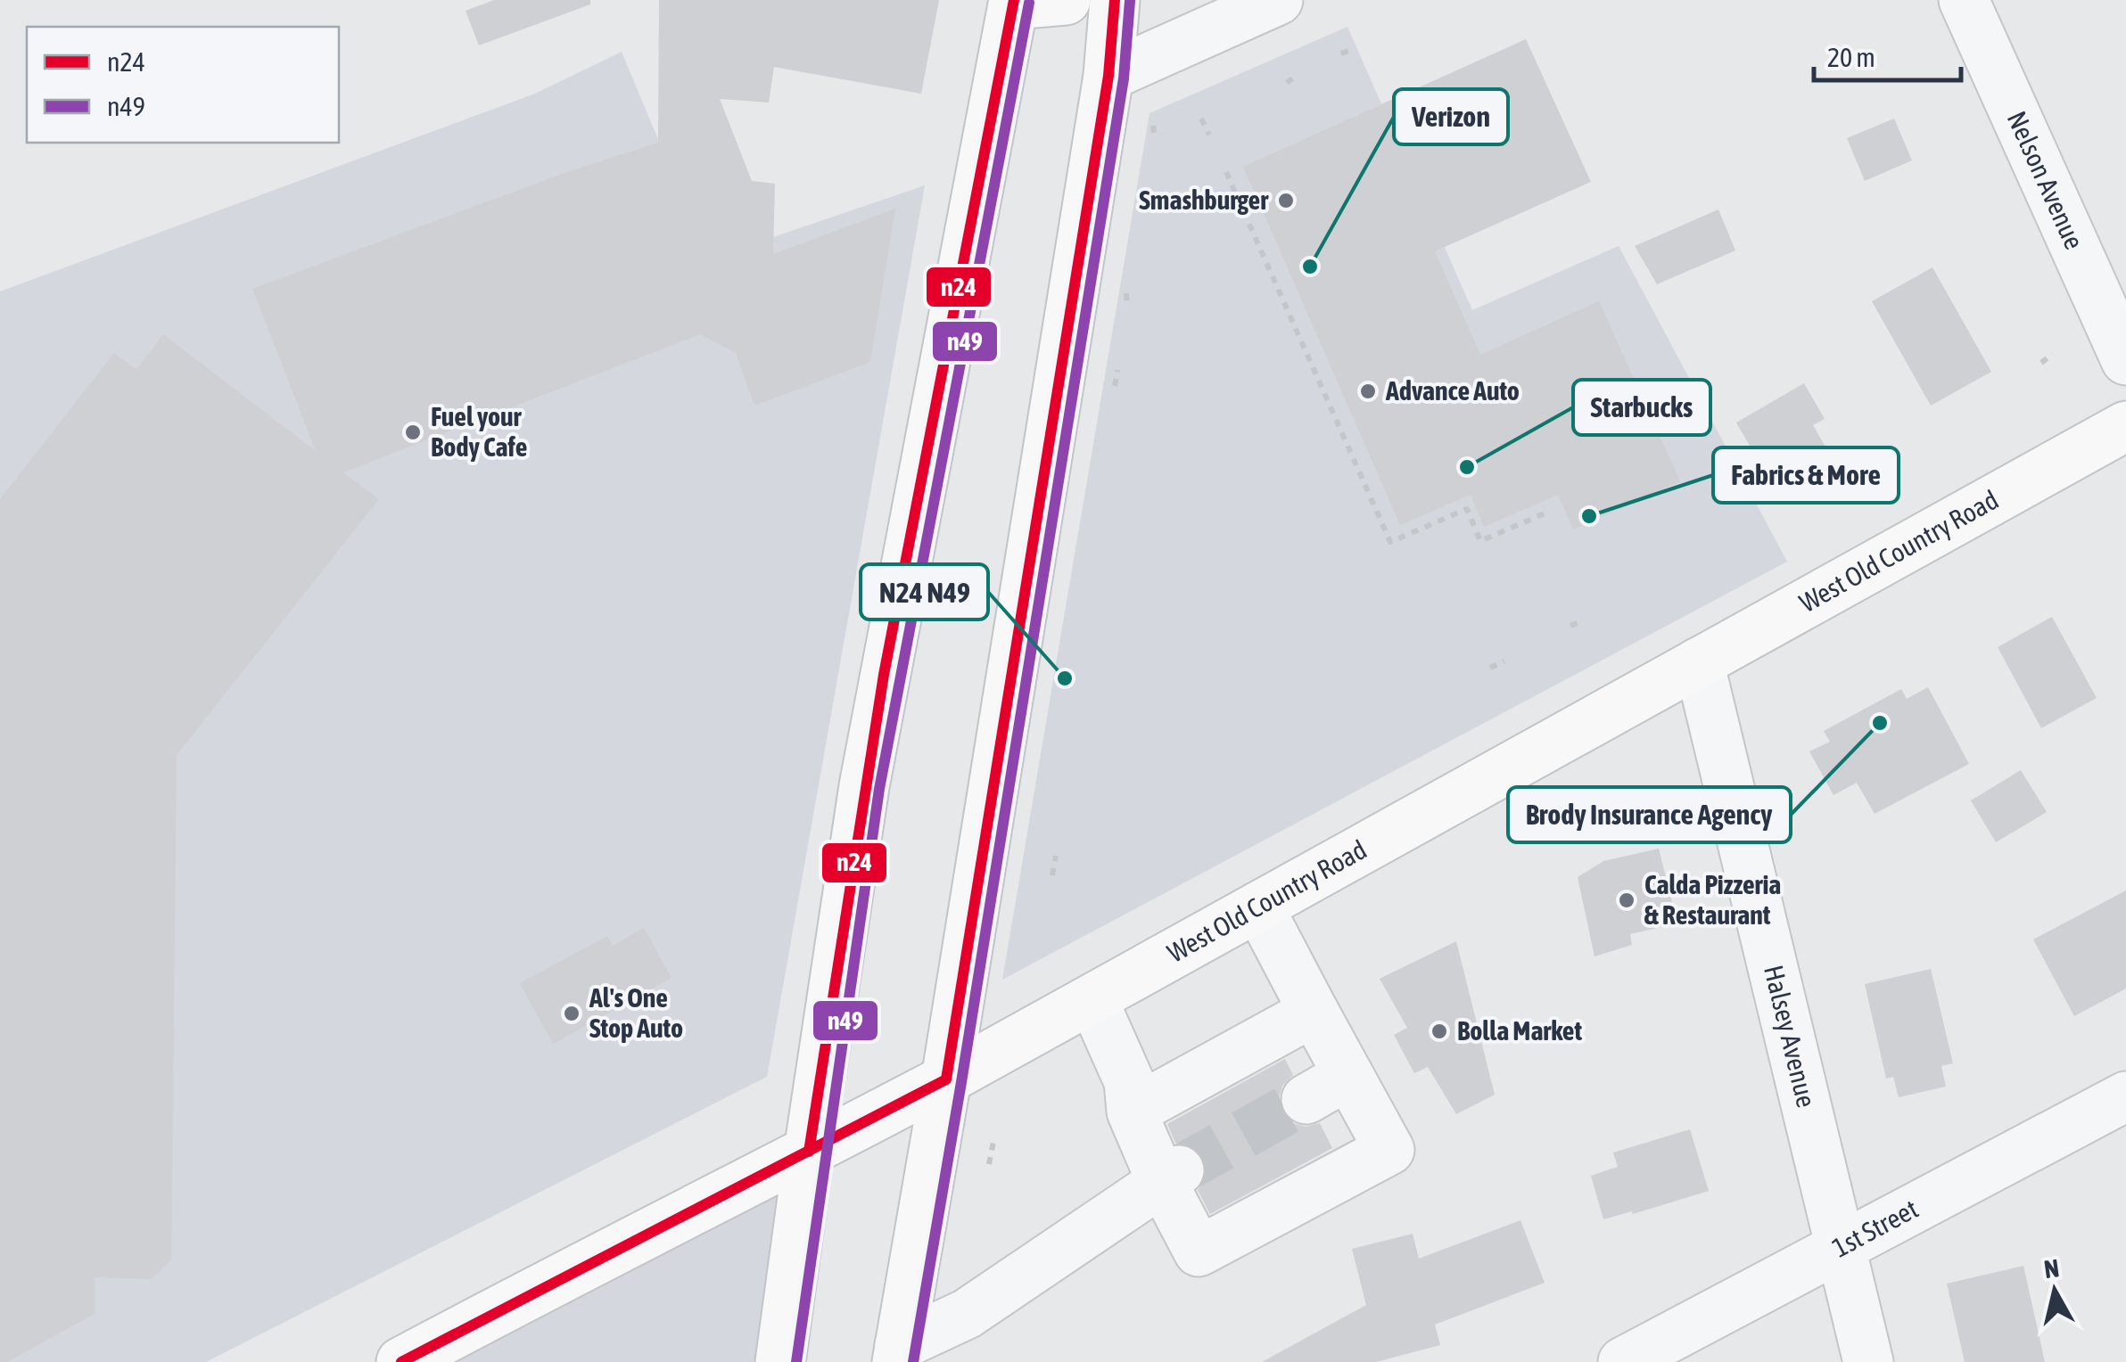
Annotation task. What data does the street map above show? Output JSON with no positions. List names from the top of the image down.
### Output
{
  "streets": {
    "main road": ["West Old Country Road"],
    "street": ["Nelson Avenue", "Halsey Avenue", "1st Street"]
  },
  "crossings": [
    ["West Old Country Road", "Halsey Avenue"],
    ["Halsey Avenue", "1st Street"]
  ],
  "places": [
    "Smashburger",
    "Verizon",
    "Advance Auto",
    "Fuel your Body Cafe",
    "Starbucks",
    "Fabrics & More",
    "N24 N49",
    "Brody Insurance Agency",
    "Calda Pizzeria & Restaurant",
    "Al's One Stop Auto",
    "Bolla Market"
  ],
  "lines": ["transit line n24", "transit line n49"],
  "legend": ["n24", "n49"],
  "scale_bar": "20 m",
  "north": "top"
}
